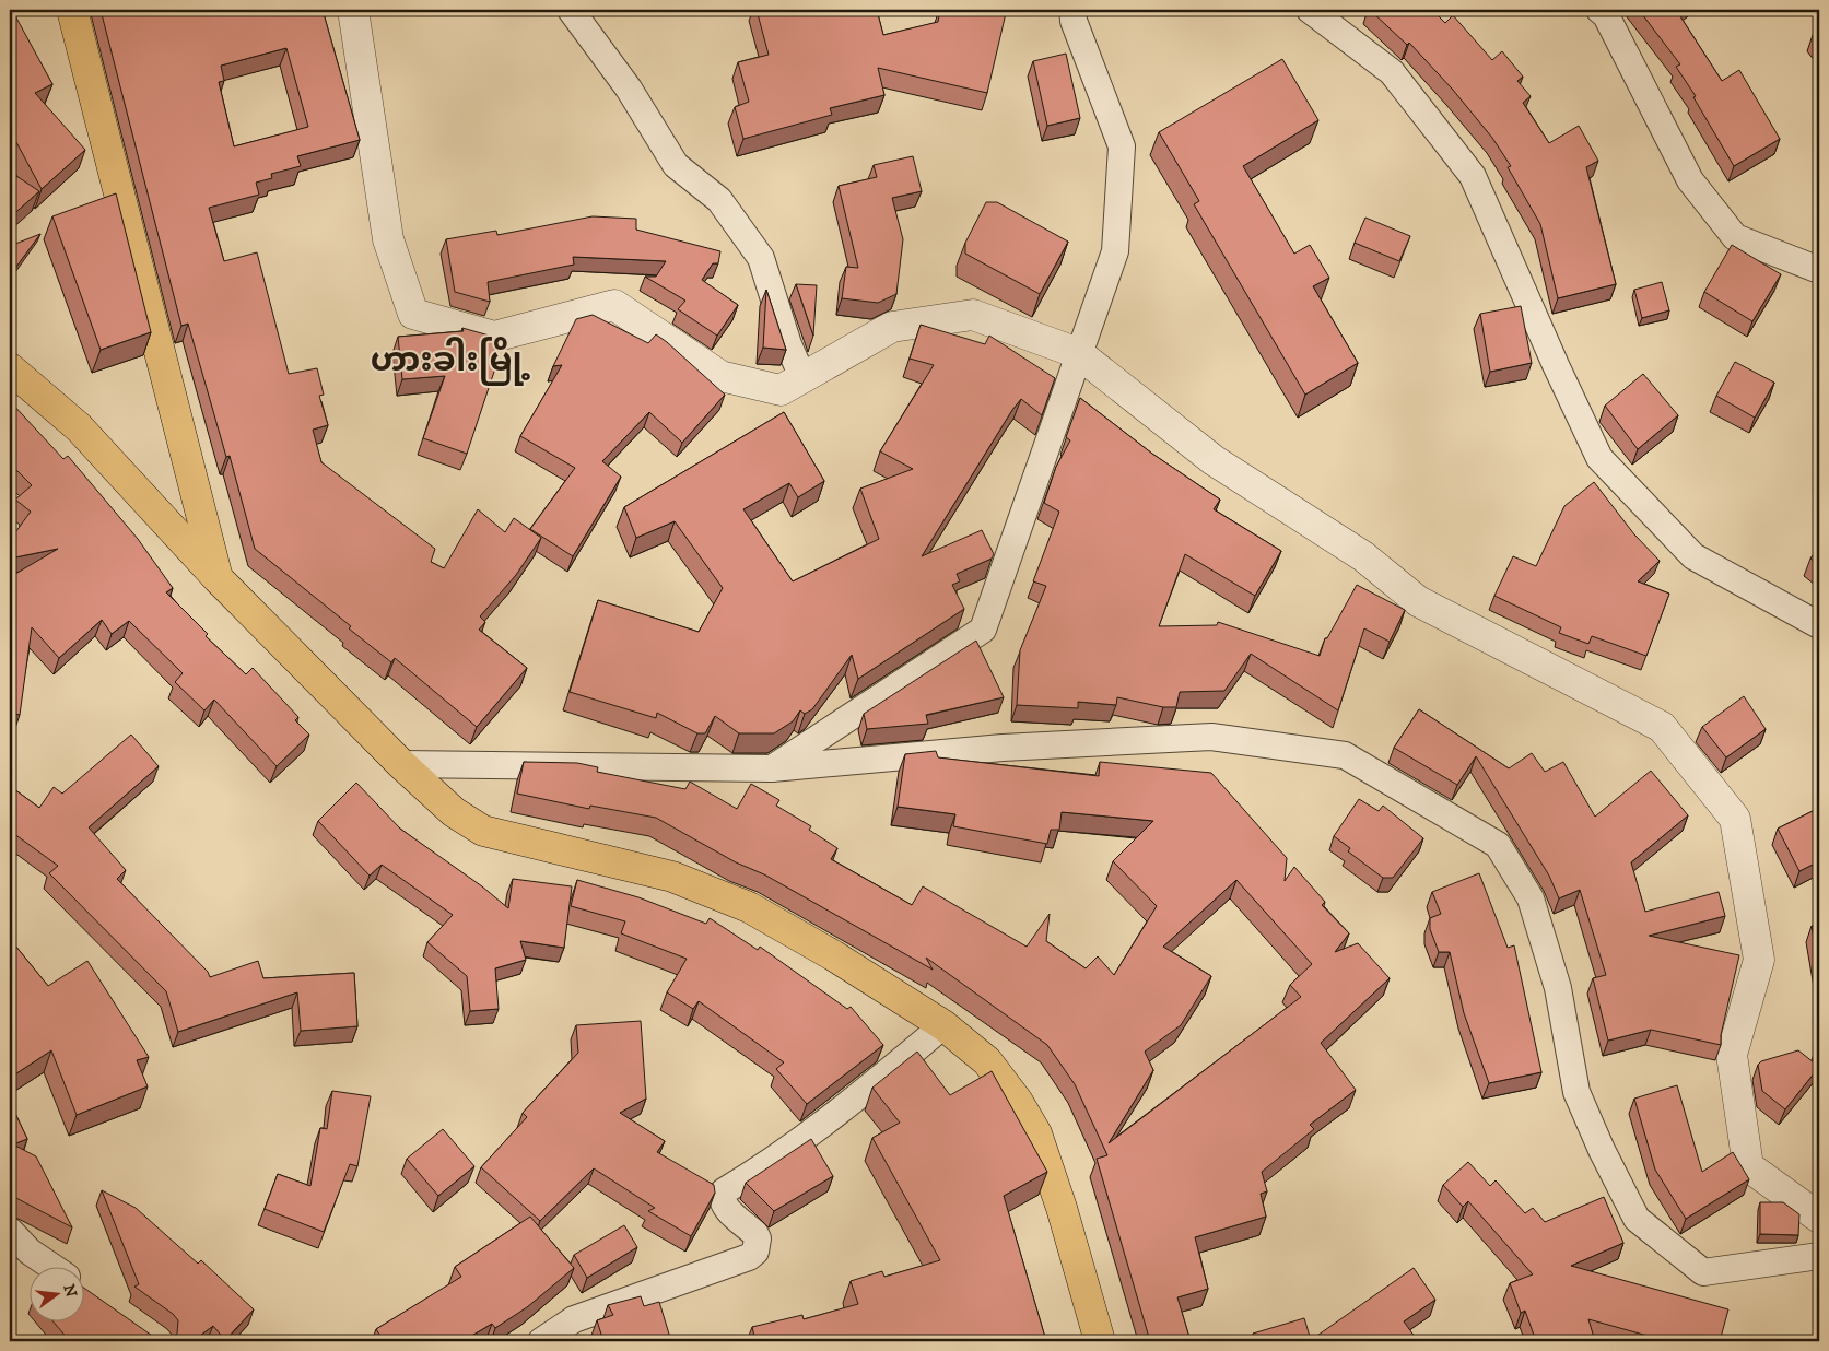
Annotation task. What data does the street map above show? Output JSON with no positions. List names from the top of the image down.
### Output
{
  "districts": ["ဟားခါးမြို့"],
  "north": "right"
}
